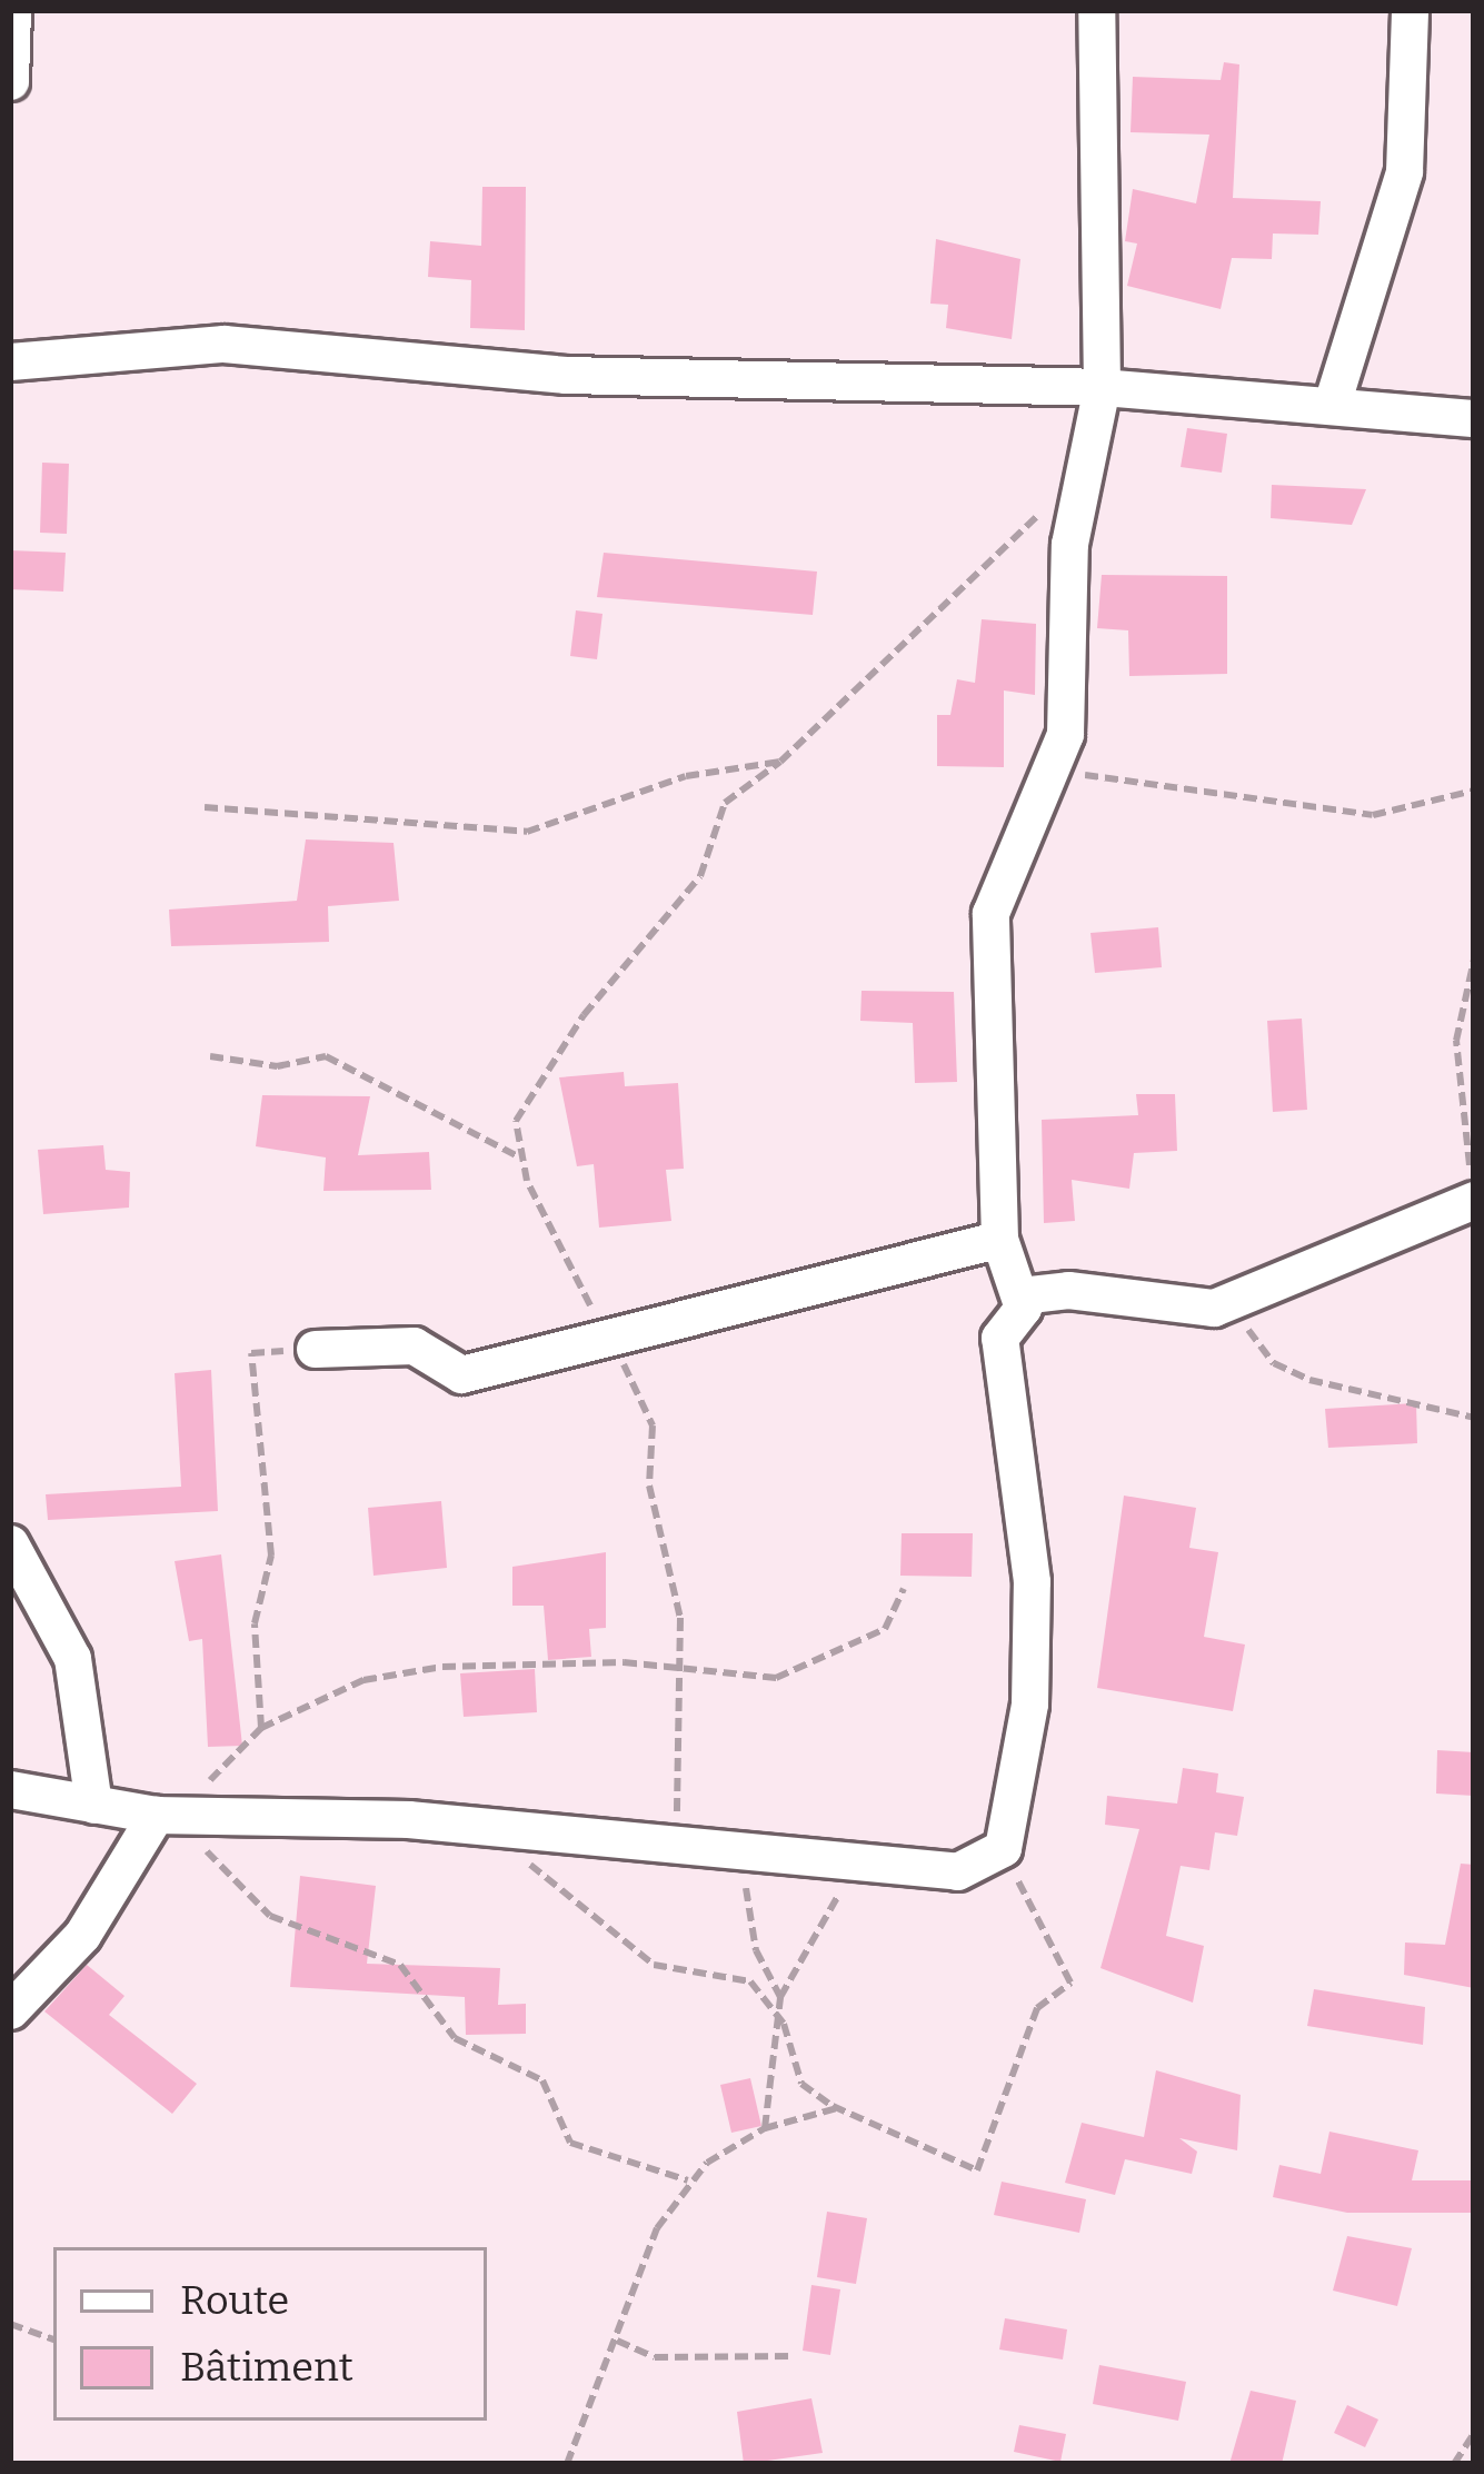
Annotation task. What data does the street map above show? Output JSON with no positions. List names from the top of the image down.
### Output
{
  "legend": ["Route", "Bâtiment"]
}
